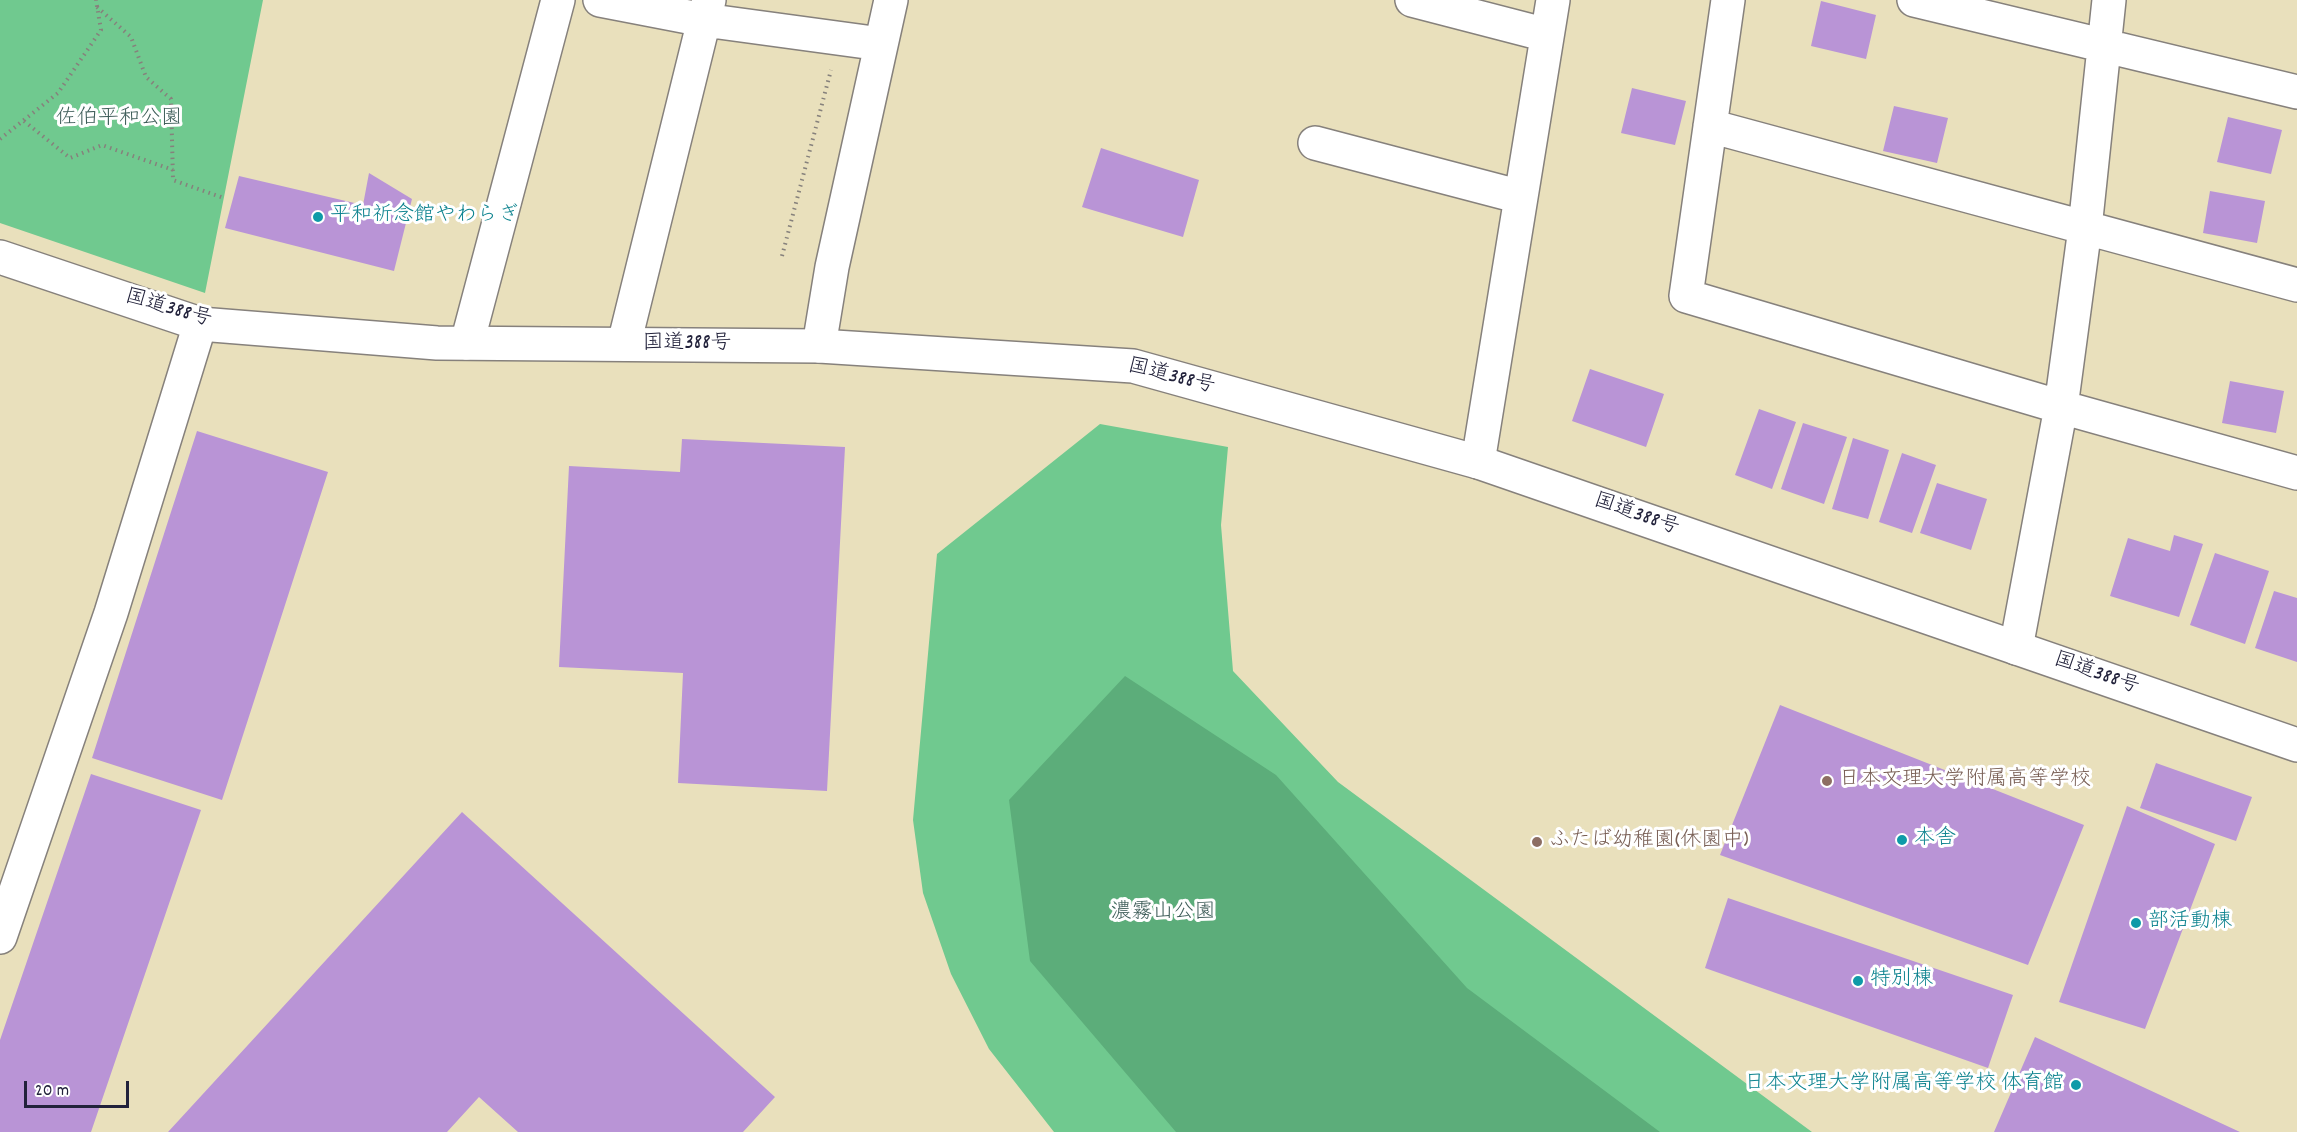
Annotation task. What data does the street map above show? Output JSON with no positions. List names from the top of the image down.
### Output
{
  "streets": {
    "main road": ["国道388号"]
  },
  "parks": ["佐伯平和公園", "濃霧山公園"],
  "places": [
    "平和祈念館やわらぎ",
    "日本文理大学附属高等学校",
    "本舎",
    "ふたば幼稚園(休園中)",
    "部活動棟",
    "特別棟",
    "日本文理大学附属高等学校 体育館"
  ],
  "scale_bar": "20 m"
}
